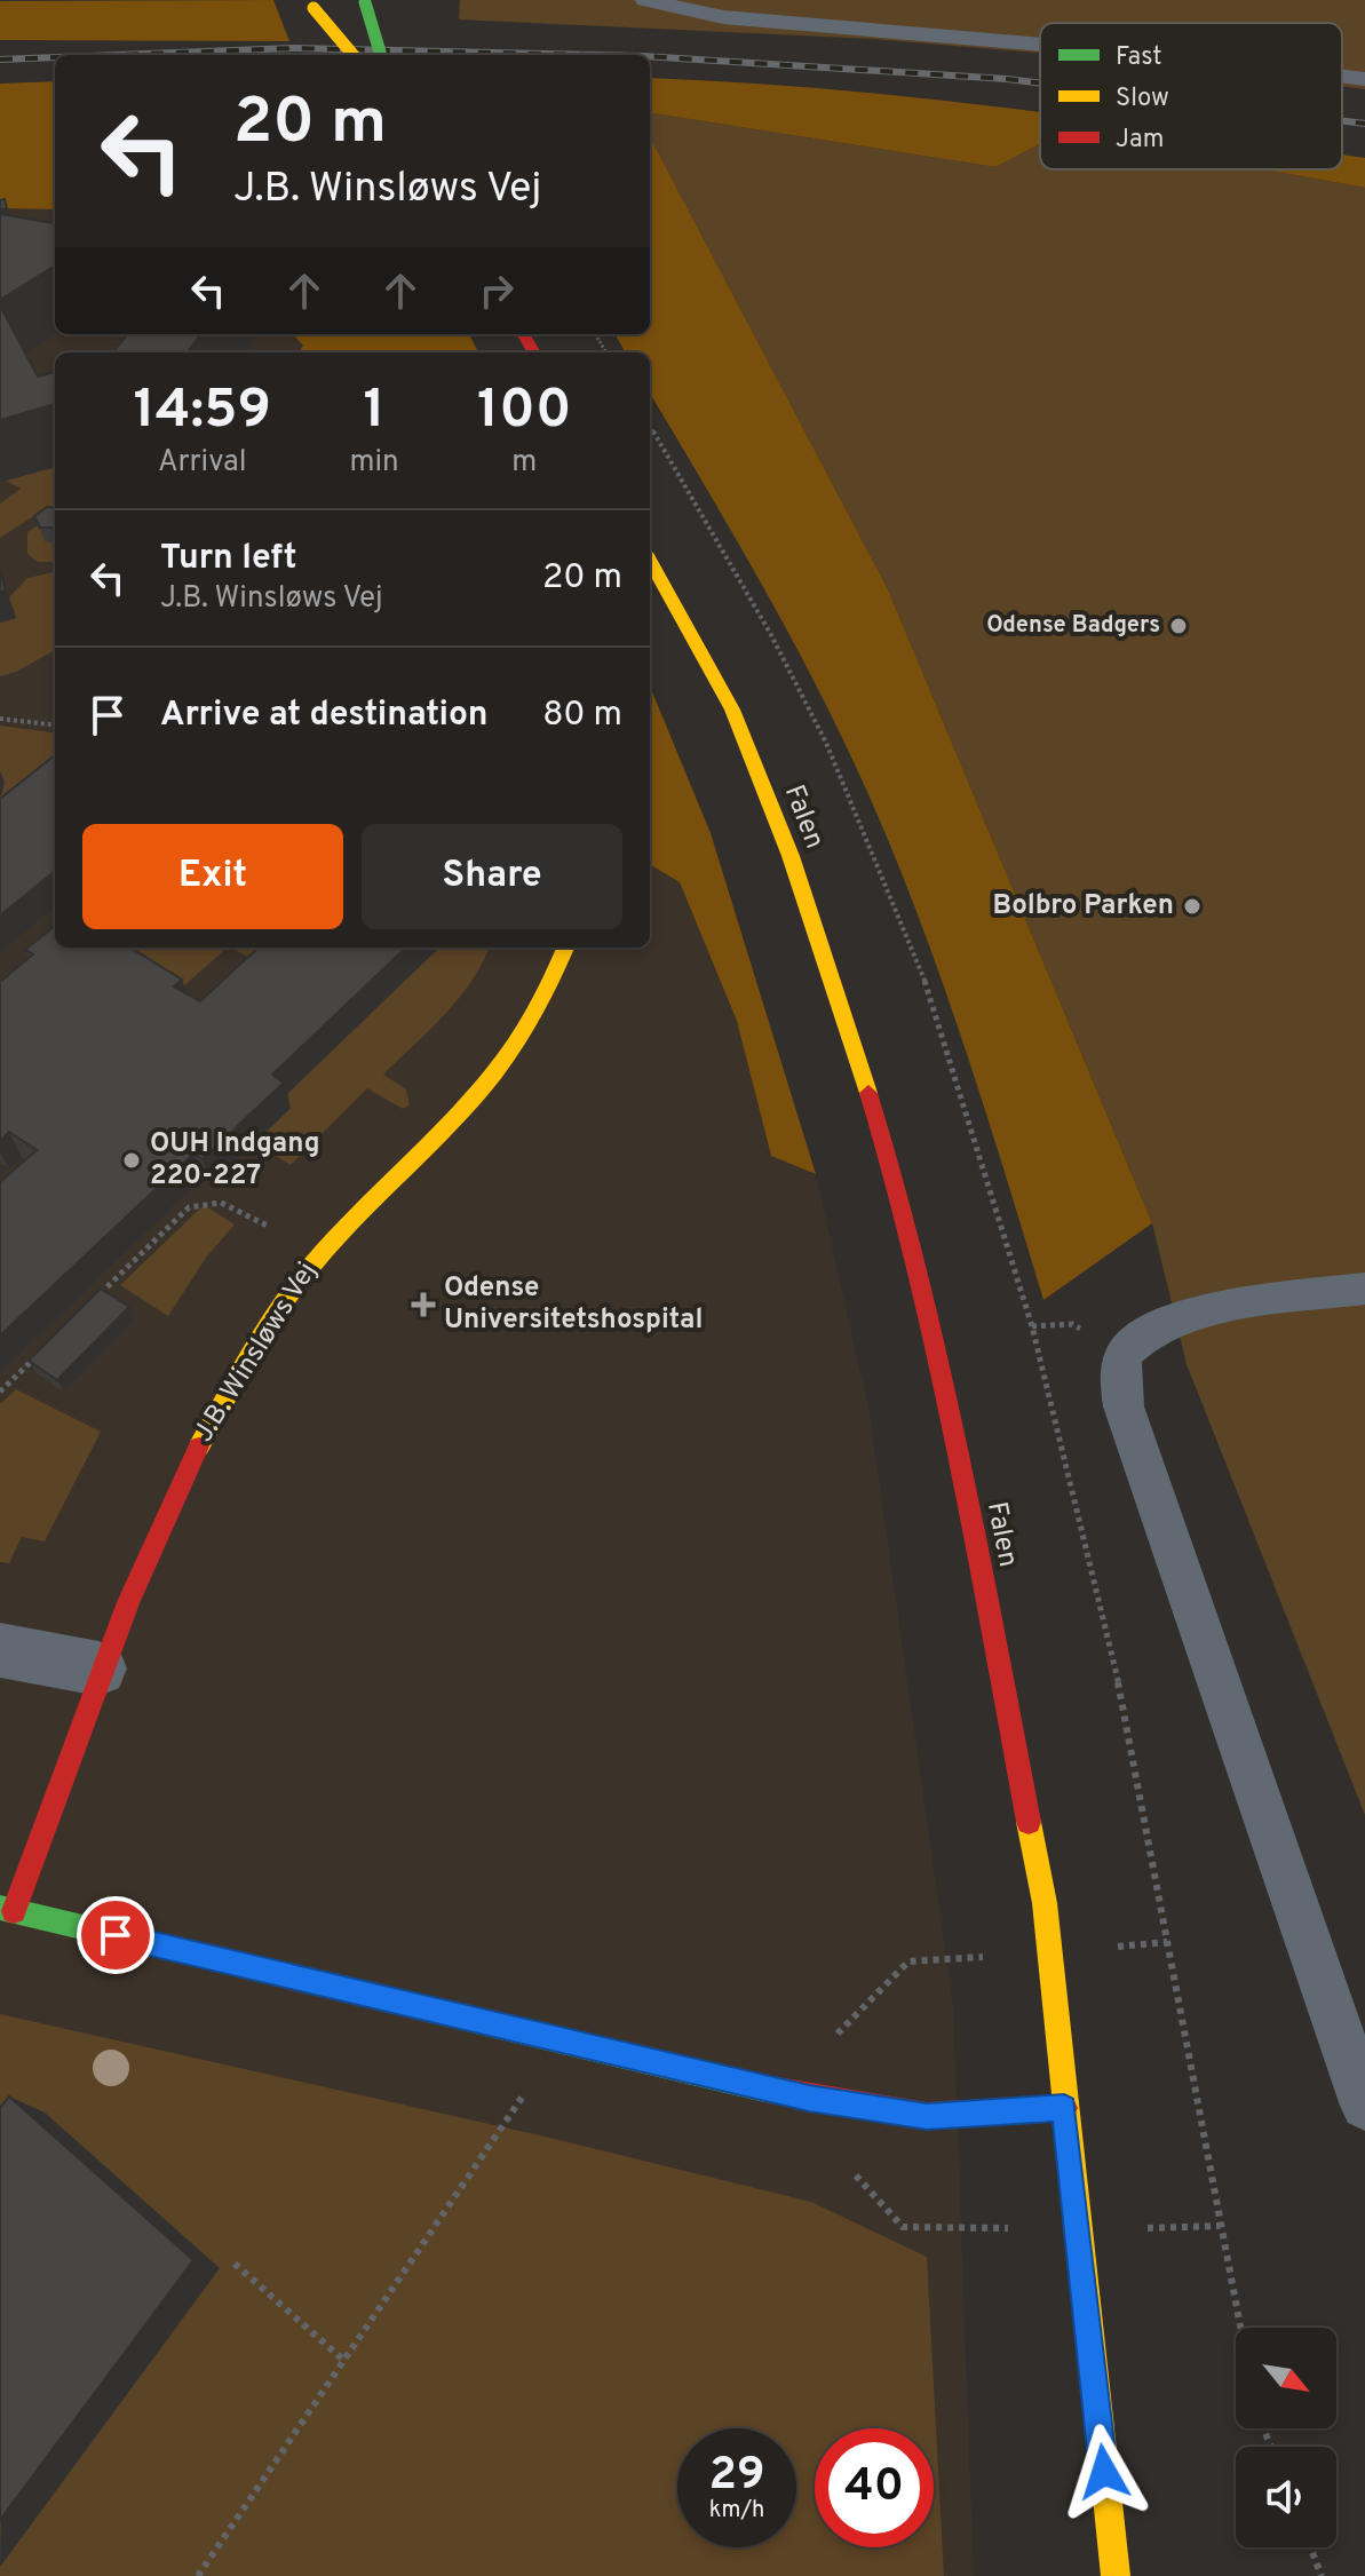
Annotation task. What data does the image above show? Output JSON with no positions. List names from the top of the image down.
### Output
{
  "streets": {
    "street": ["Falen", "J.B. Winsløws Vej"]
  },
  "crossings": [
    ["Falen", "J.B. Winsløws Vej"]
  ],
  "places": {
    "other": ["Odense Badgers", "Bolbro Parken", "OUH Indgang 220-227"],
    "health": ["Odense Universitetshospital"]
  },
  "legend": ["Fast", "Slow", "Jam"],
  "north": "bottom right",
  "page": {
    "turn": ["20 m", "J.B. Winsløws Vej"],
    "eta": [
      "14:59",
      "Arrival",
      "1",
      "min",
      "100",
      "m"
    ],
    "list": [
      {
        "name": "Turn left",
        "note": "J.B. Winsløws Vej",
        "value": "20 m"
      },
      {
        "name": "Arrive at destination",
        "value": "80 m"
      }
    ],
    "buttons": ["Exit", "Share"],
    "speed": "29 km/h",
    "limit": "40"
  }
}
